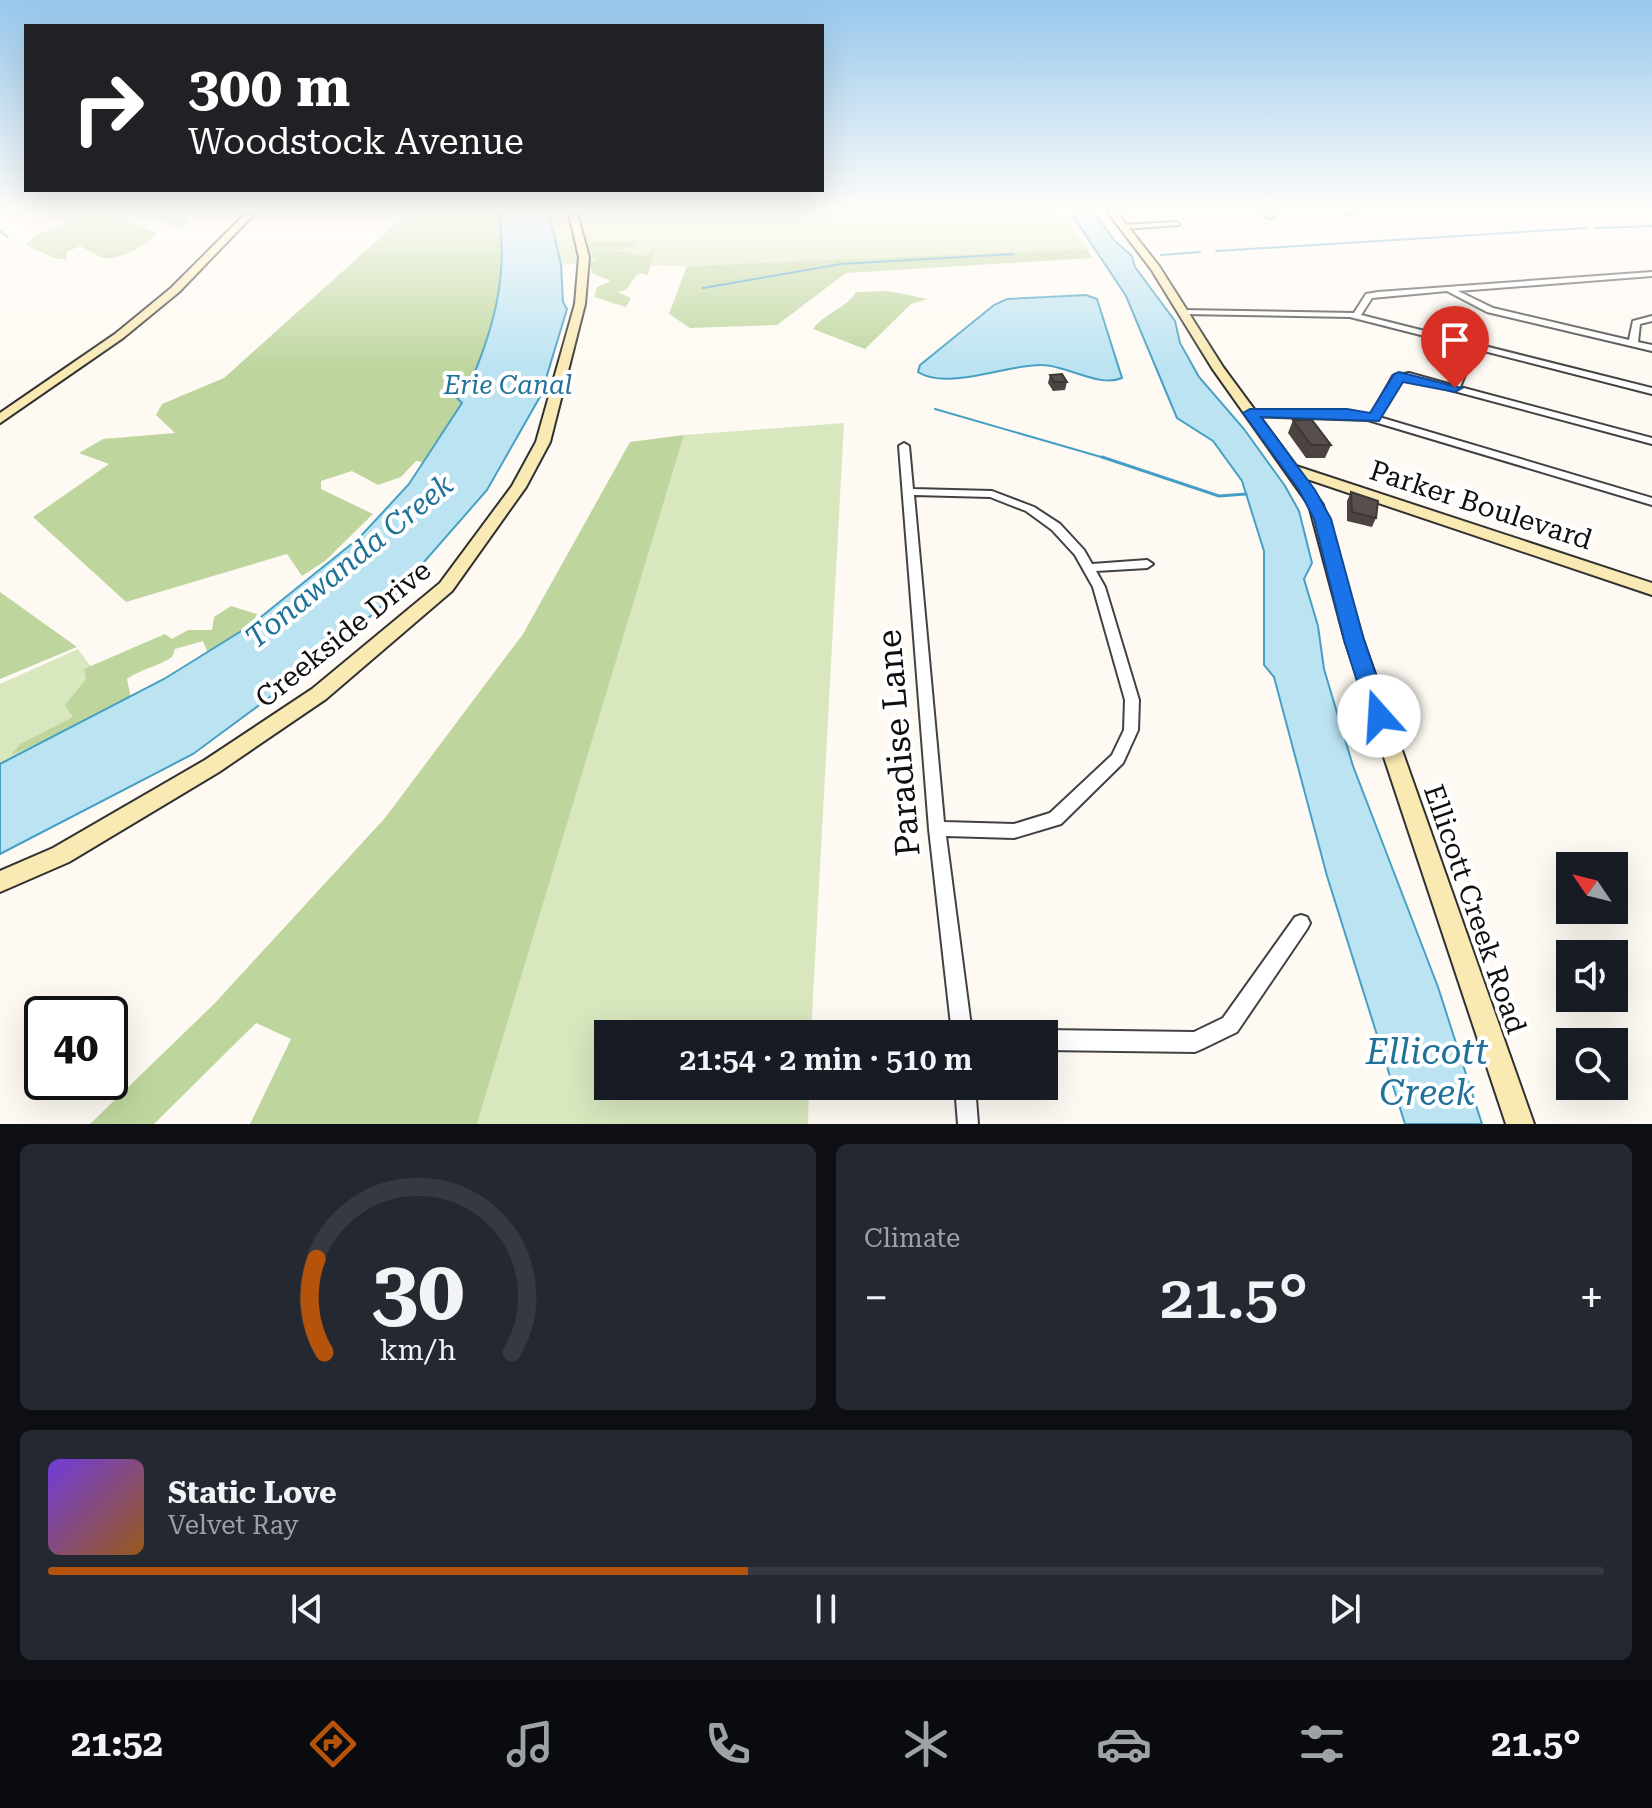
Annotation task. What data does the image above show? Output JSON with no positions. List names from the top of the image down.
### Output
{
  "streets": {
    "street": [
      "Parker Boulevard",
      "Creekside Drive",
      "Paradise Lane",
      "Ellicott Creek Road"
    ]
  },
  "crossings": [
    ["Parker Boulevard", "Ellicott Creek Road"]
  ],
  "water": ["Erie Canal", "Tonawanda Creek", "Ellicott Creek"],
  "north": "top left",
  "page": {
    "turn": ["300 m", "Woodstock Avenue"],
    "limit": "40",
    "trip": "21:54 · 2 min · 510 m",
    "tile": "Climate",
    "heat": ["−", "21.5°", "+"],
    "song": ["Static Love", "Velvet Ray"],
    "tabs": ["21:52", "21.5°"],
    "gauge": ["30", "km/h"]
  }
}
